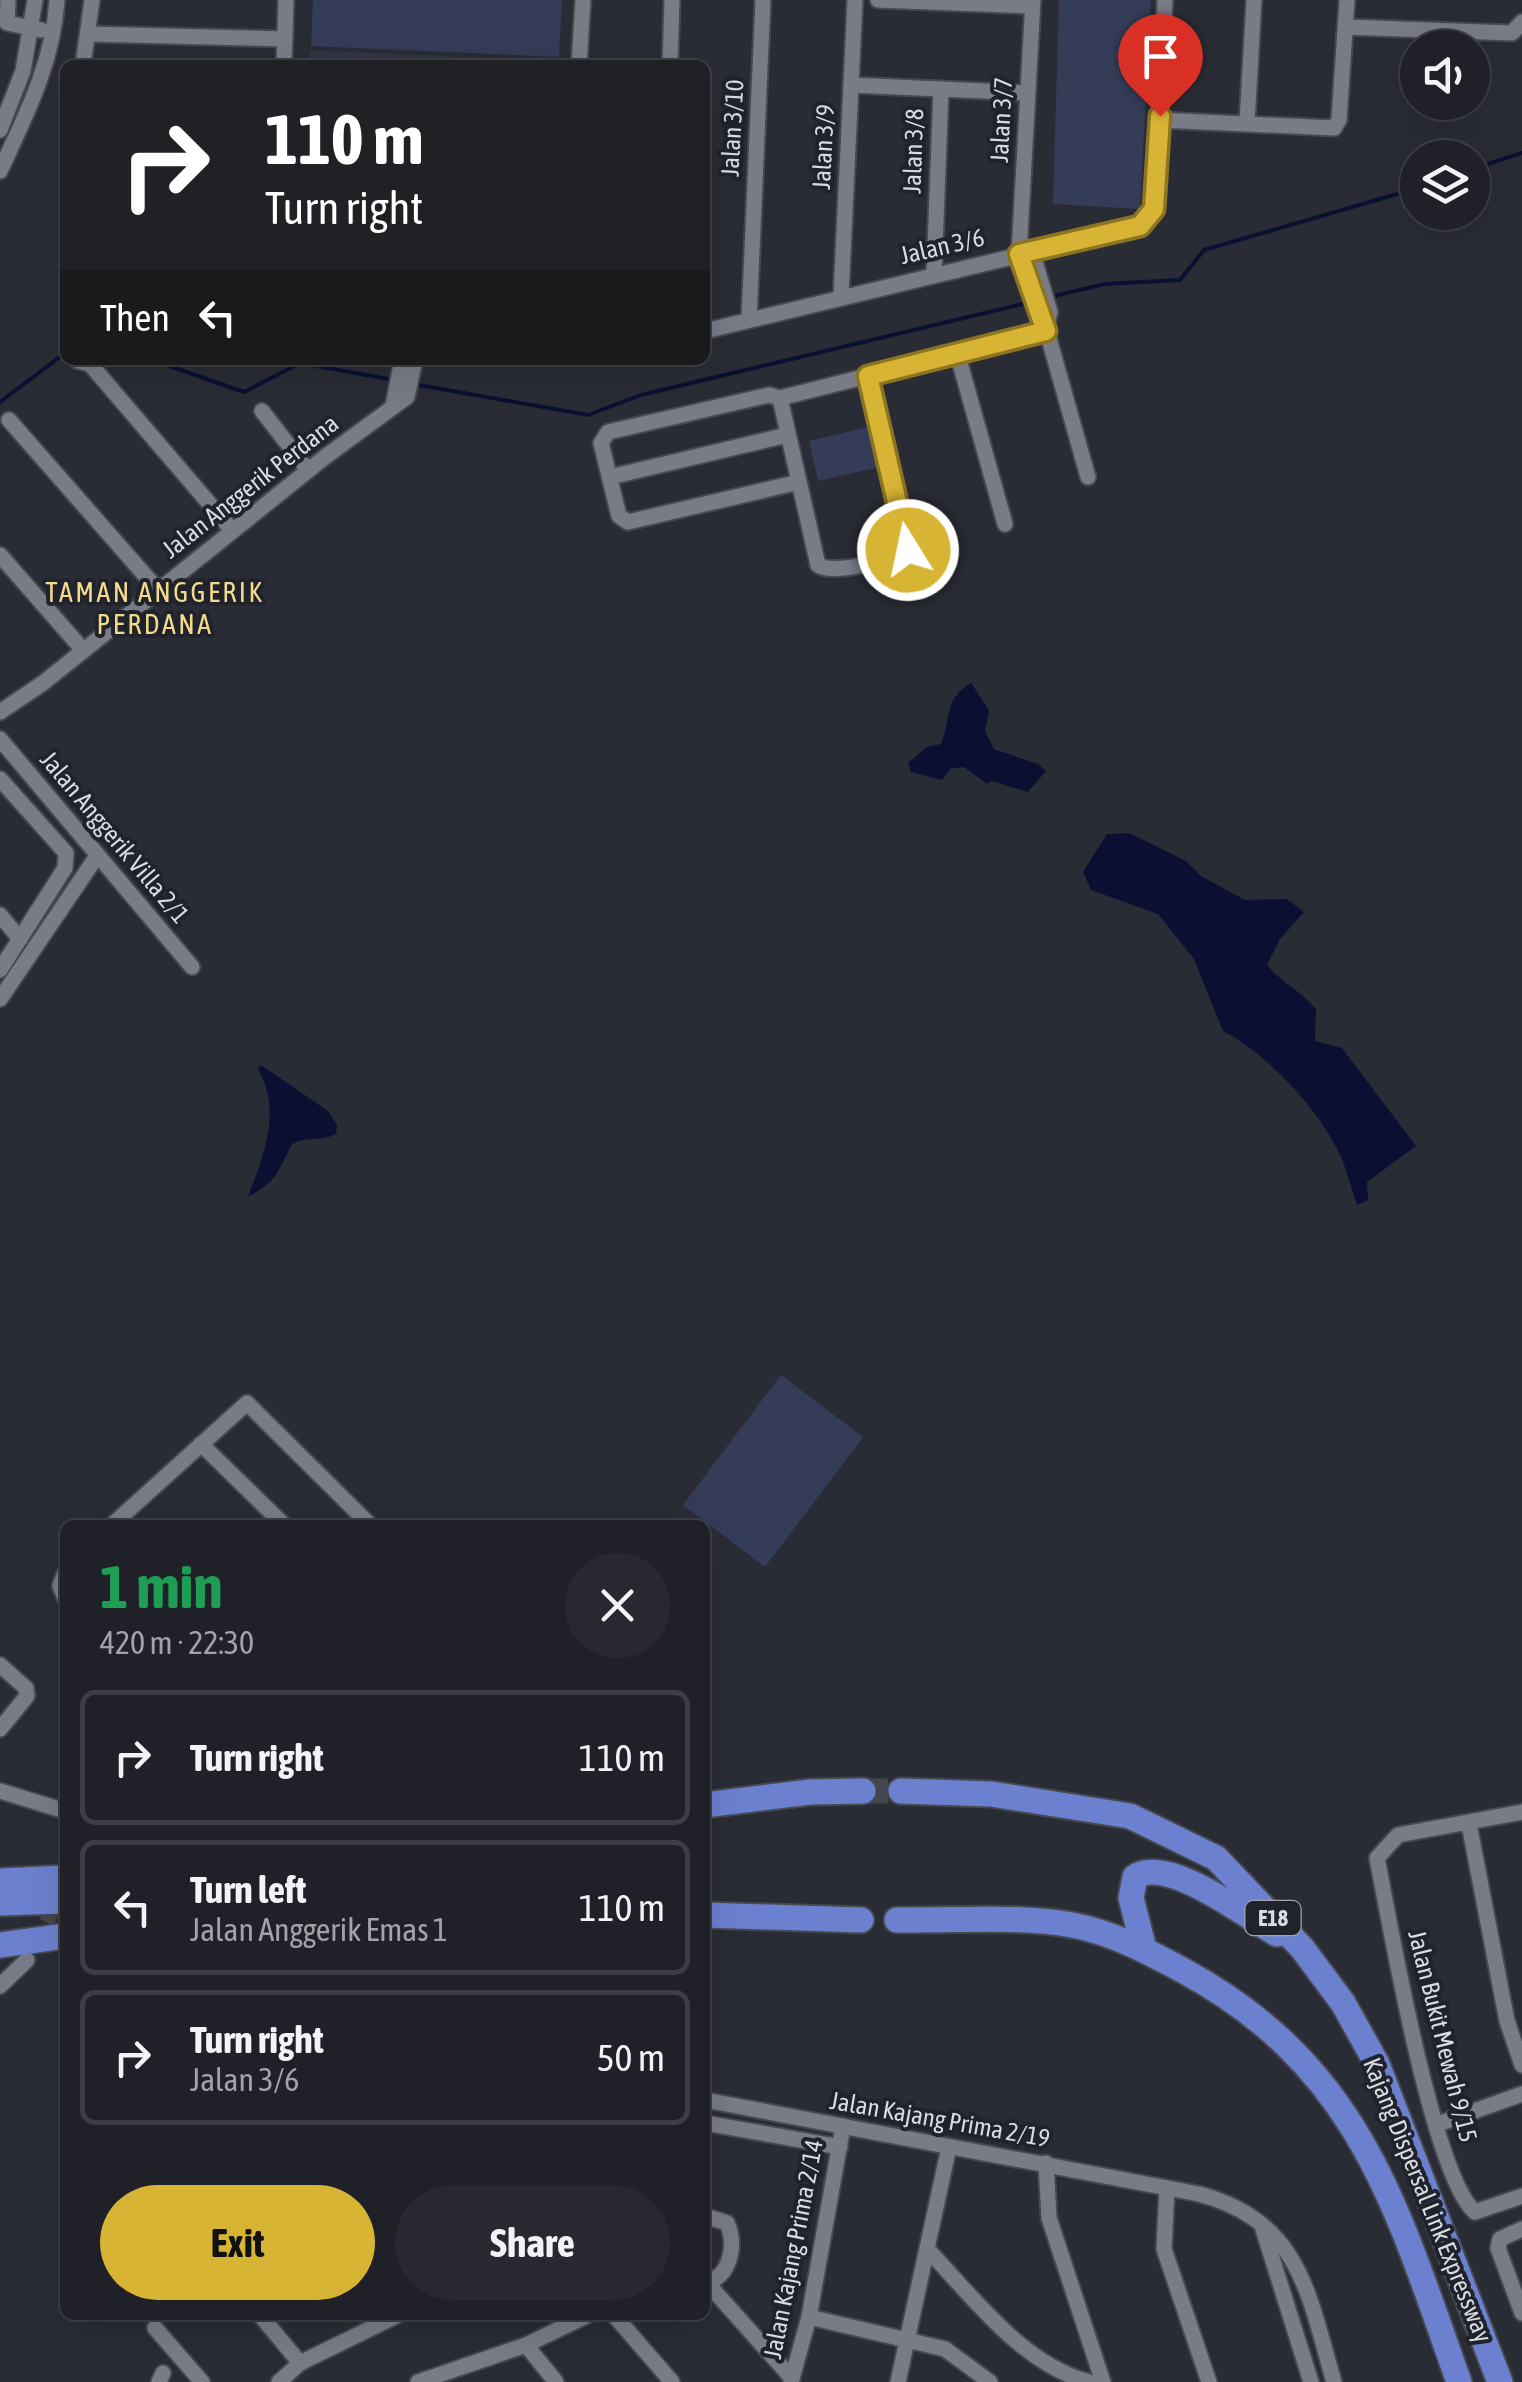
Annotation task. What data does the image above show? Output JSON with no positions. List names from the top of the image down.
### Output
{
  "streets": {
    "highway": ["E18", "Kajang Dispersal Link Expressway"],
    "street": [
      "Jalan 3/7",
      "Jalan 3/10",
      "Jalan 3/9",
      "Jalan 3/8",
      "Jalan 3/6",
      "Jalan Anggerik Perdana",
      "Jalan Anggerik Villa 2/1",
      "Jalan Bukit Mewah 9/15",
      "Jalan Kajang Prima 2/19",
      "Jalan Kajang Prima 2/14"
    ]
  },
  "crossings": [
    ["Jalan 3/7", "Jalan 3/6"],
    ["Jalan 3/10", "Jalan 3/6"],
    ["Jalan 3/9", "Jalan 3/6"],
    ["Jalan 3/8", "Jalan 3/6"],
    ["Jalan Kajang Prima 2/19", "Jalan Kajang Prima 2/14"]
  ],
  "districts": ["TAMAN ANGGERIK PERDANA"],
  "page": {
    "turn": ["110 m", "Turn right"],
    "then": "Then",
    "heading": ["1 min", "420 m · 22:30"],
    "list": [
      {
        "name": "Turn right",
        "value": "110 m"
      },
      {
        "name": "Turn left",
        "note": "Jalan Anggerik Emas 1",
        "value": "110 m"
      },
      {
        "name": "Turn right",
        "note": "Jalan 3/6",
        "value": "50 m"
      }
    ],
    "buttons": ["Exit", "Share"]
  }
}
